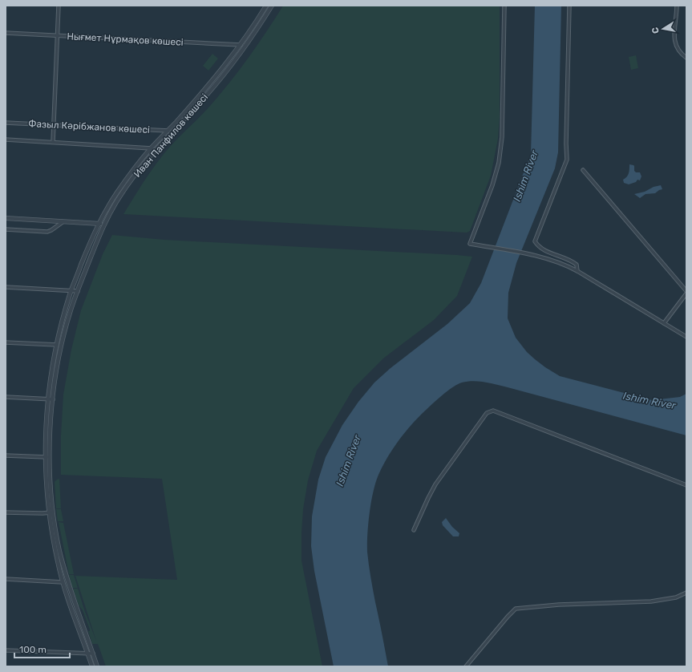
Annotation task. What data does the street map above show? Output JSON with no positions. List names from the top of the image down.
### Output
{
  "streets": {
    "street": ["Нығмет Нұрмақов көшесі", "Фазыл Кәрібжанов көшесі", "Иван Панфилов көшесі"]
  },
  "crossings": [
    ["Нығмет Нұрмақов көшесі", "Иван Панфилов көшесі"],
    ["Фазыл Кәрібжанов көшесі", "Иван Панфилов көшесі"]
  ],
  "water": ["Ishim River"],
  "scale_bar": "100 m",
  "north": "left"
}
